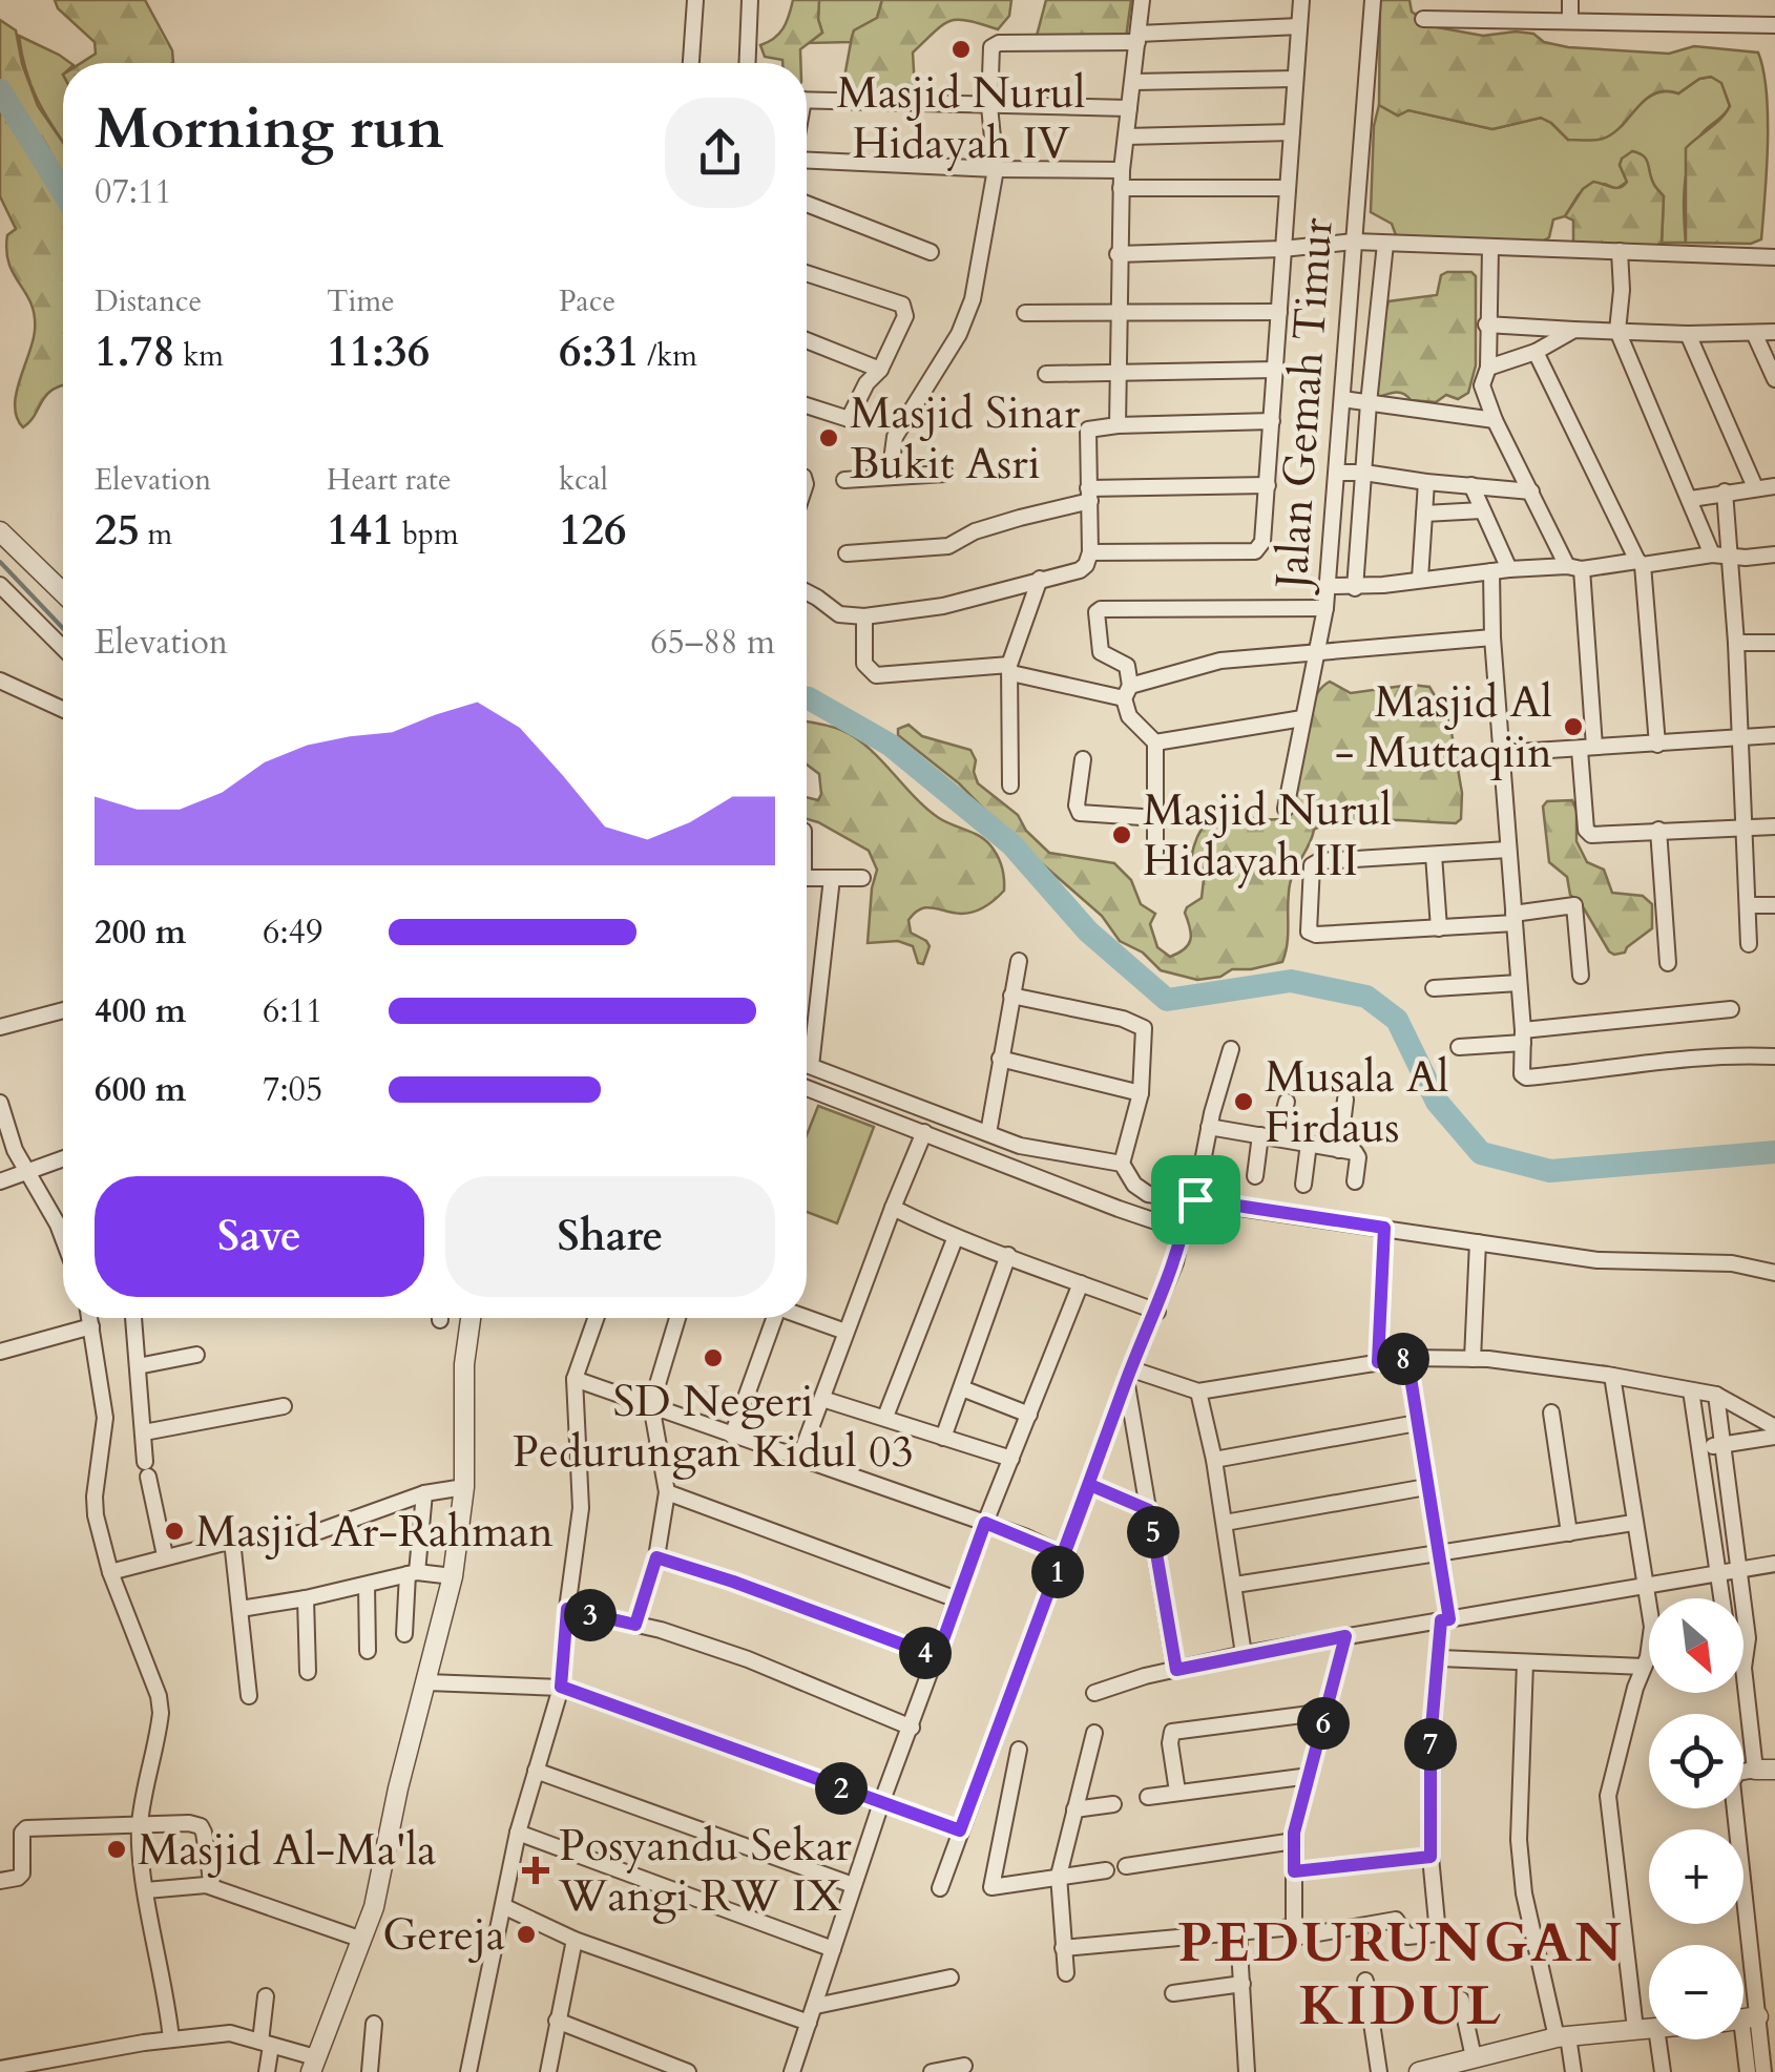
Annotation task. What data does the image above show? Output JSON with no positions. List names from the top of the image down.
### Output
{
  "streets": {
    "street": ["Jalan Gemah Timur"]
  },
  "districts": ["PEDURUNGAN KIDUL"],
  "places": {
    "other": [
      "Masjid Nurul Hidayah IV",
      "Masjid Sinar Bukit Asri",
      "Masjid Al - Muttaqiin",
      "Masjid Nurul Hidayah III",
      "Musala Al Firdaus",
      "SD Negeri Pedurungan Kidul 03",
      "Masjid Ar-Rahman",
      "Masjid Al-Ma'la",
      "Gereja"
    ],
    "health": ["Posyandu Sekar Wangi RW IX"]
  },
  "north": "bottom right",
  "page": {
    "heading": ["Morning run", "07:11"],
    "stats": [
      ["Distance", "1.78 km"],
      ["Time", "11:36"],
      ["Pace", "6:31 /km"],
      ["Elevation", "25 m"],
      ["Heart rate", "141 bpm"],
      ["kcal", "126"]
    ],
    "chart": ["Elevation", "65–88 m"],
    "list": [
      {
        "name": "200 m",
        "note": "6:49"
      },
      {
        "name": "400 m",
        "note": "6:11"
      },
      {
        "name": "600 m",
        "note": "7:05"
      }
    ],
    "buttons": ["Save", "Share"],
    "pins": [
      "8",
      "5",
      "1",
      "3",
      "4",
      "6",
      "7",
      "2"
    ],
    "map_buttons": ["+", "−"]
  }
}
